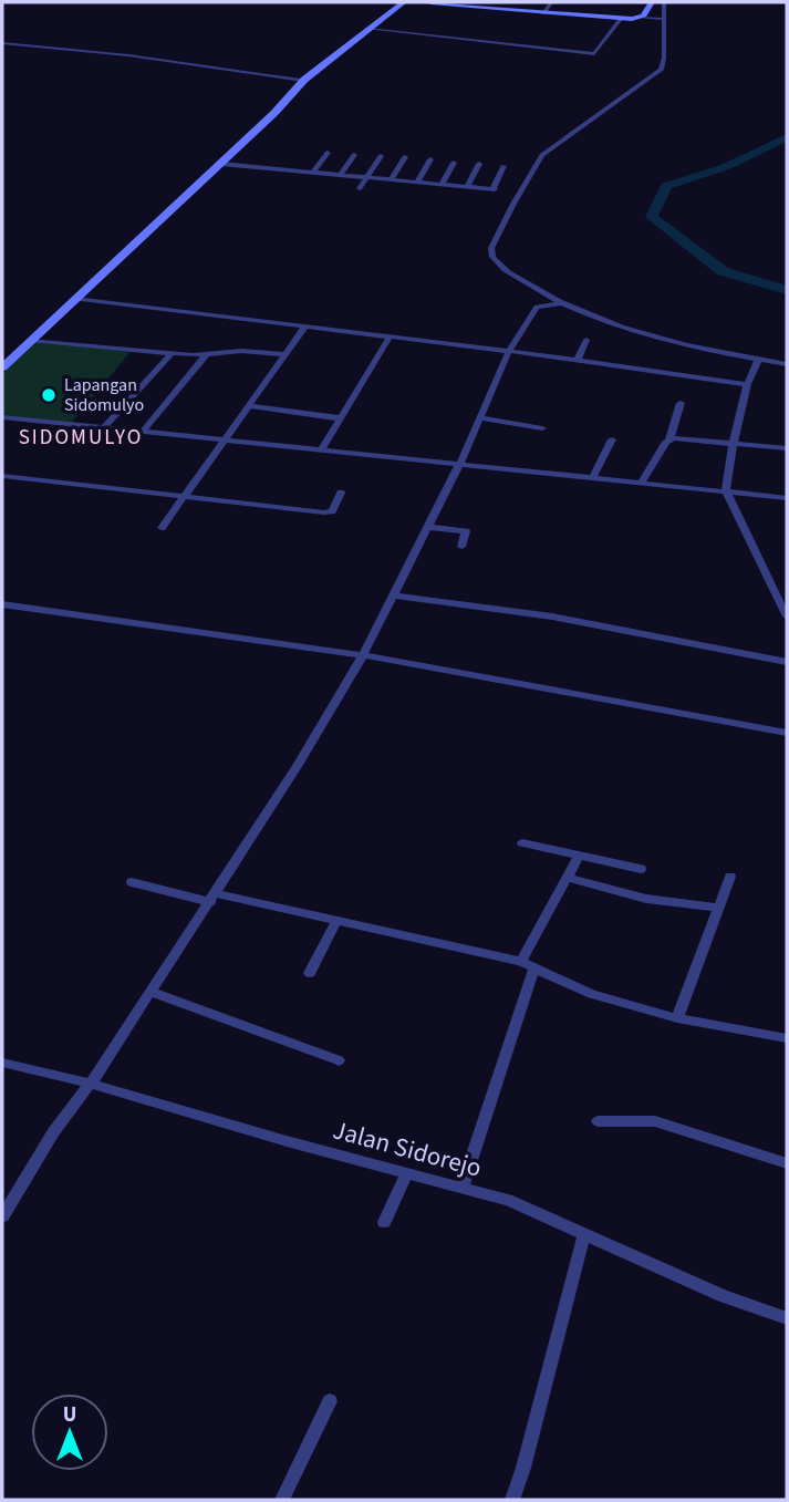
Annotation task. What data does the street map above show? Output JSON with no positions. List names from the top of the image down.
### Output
{
  "streets": {
    "street": ["Jalan Sidorejo"]
  },
  "districts": ["SIDOMULYO"],
  "places": ["Lapangan Sidomulyo"],
  "north": "top"
}
